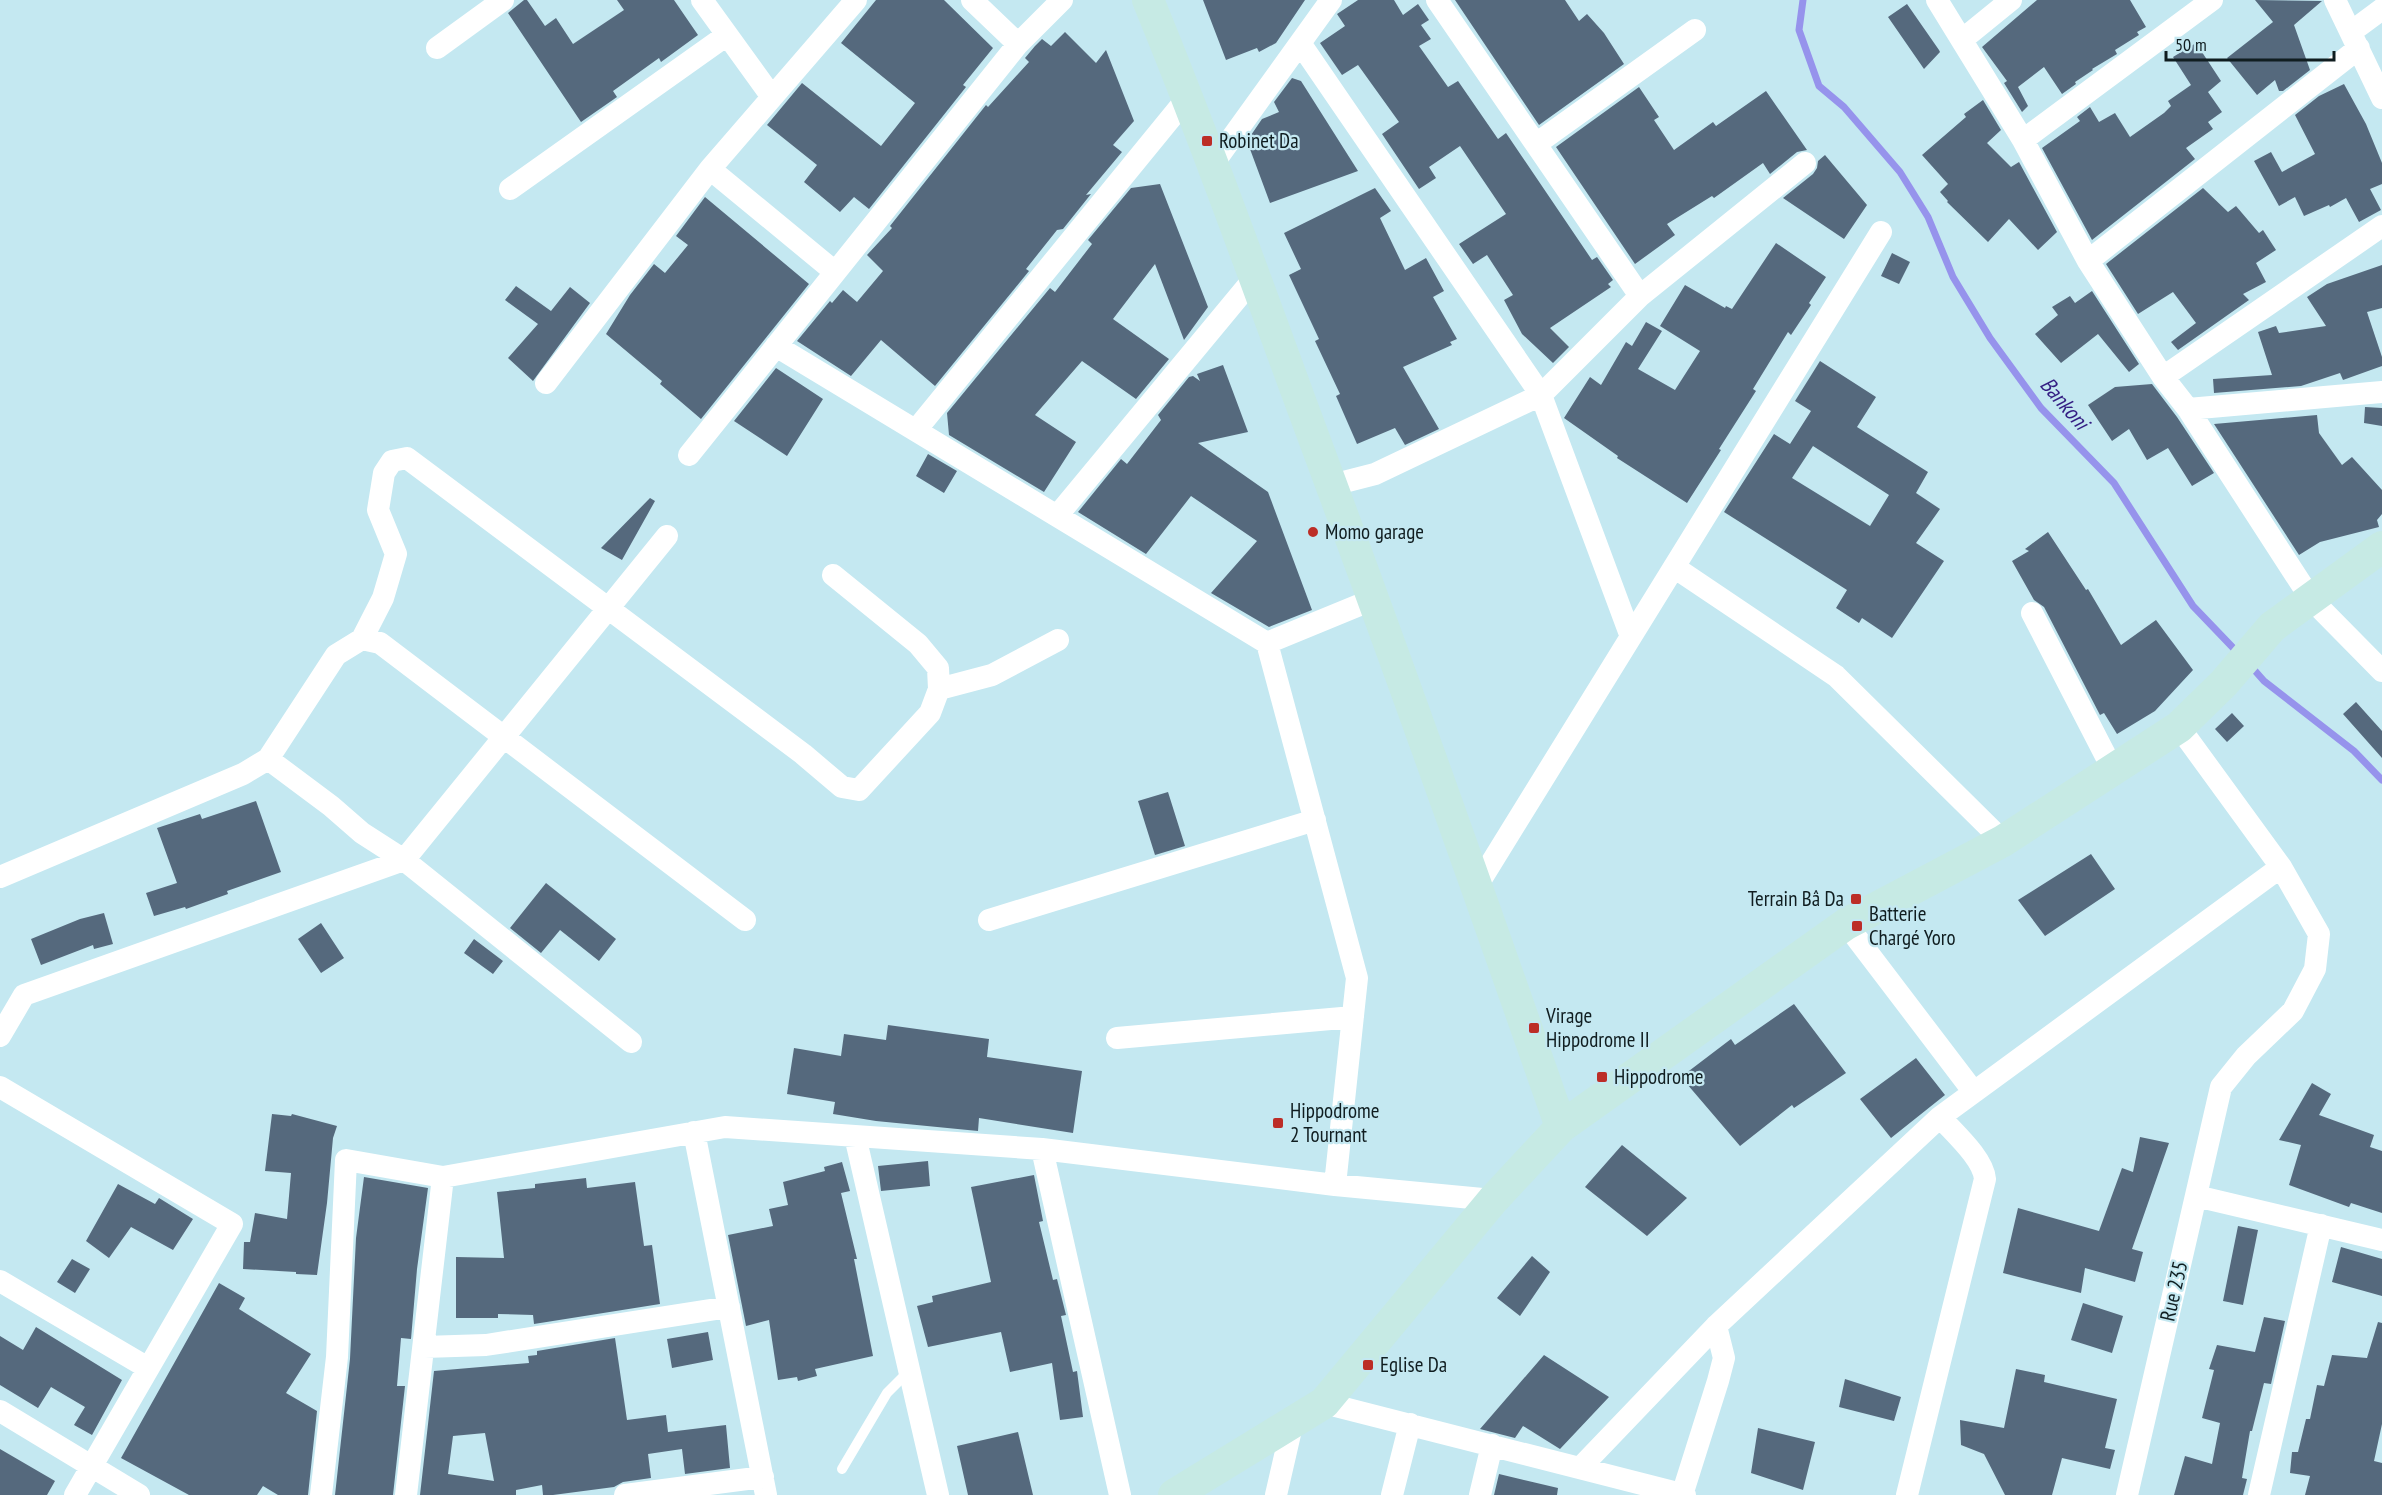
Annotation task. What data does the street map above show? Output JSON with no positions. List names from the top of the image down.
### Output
{
  "streets": {
    "street": ["Rue 235"]
  },
  "water": ["Bankoni"],
  "places": {
    "transit": [
      "Robinet Da",
      "Terrain Bâ Da",
      "Batterie Chargé Yoro",
      "Virage Hippodrome II",
      "Hippodrome",
      "Hippodrome 2 Tournant",
      "Eglise Da"
    ],
    "other": ["Momo garage"]
  },
  "scale_bar": "50 m"
}
